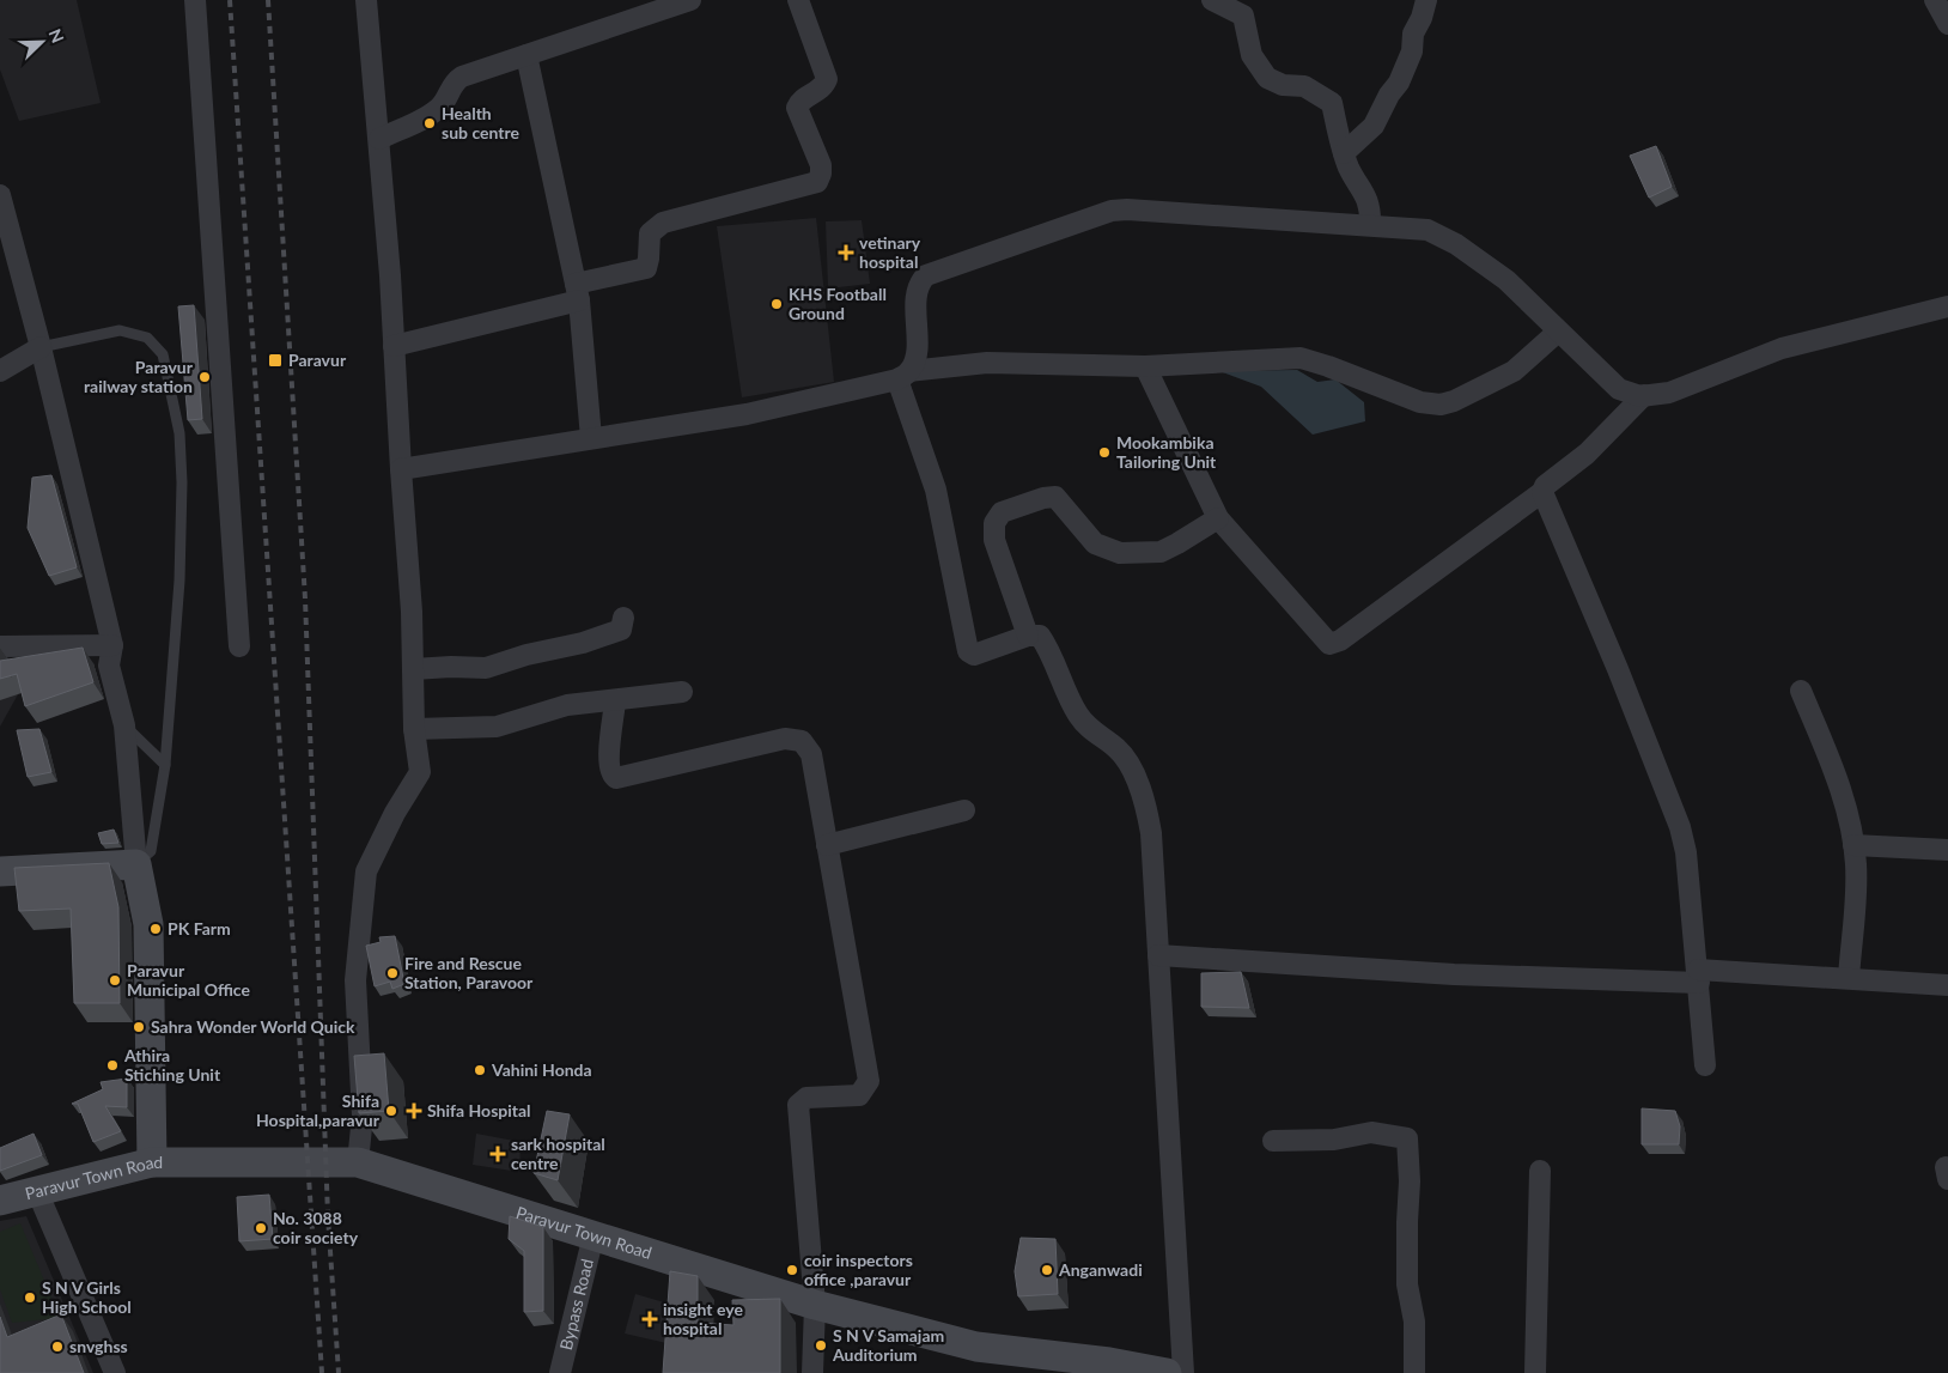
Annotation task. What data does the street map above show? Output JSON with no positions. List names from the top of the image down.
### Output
{
  "streets": {
    "main road": ["Paravur Town Road"],
    "street": ["Bypass Road"]
  },
  "crossings": [
    ["Paravur Town Road", "Bypass Road"]
  ],
  "places": {
    "other": [
      "Health sub centre",
      "KHS Football Ground",
      "Paravur railway station",
      "Mookambika Tailoring Unit",
      "PK Farm",
      "Fire and Rescue Station, Paravoor",
      "Paravur Municipal Office",
      "Sahra Wonder World Quick",
      "Athira Stiching Unit",
      "Vahini Honda",
      "Shifa Hospital,paravur",
      "No. 3088 coir society",
      "coir inspectors office ,paravur",
      "Anganwadi",
      "S N V Girls High School",
      "S N V Samajam Auditorium",
      "snvghss"
    ],
    "health": [
      "vetinary hospital",
      "Shifa Hospital",
      "sark hospital centre",
      "insight eye hospital"
    ],
    "transit": ["Paravur"]
  },
  "north": "top right"
}
